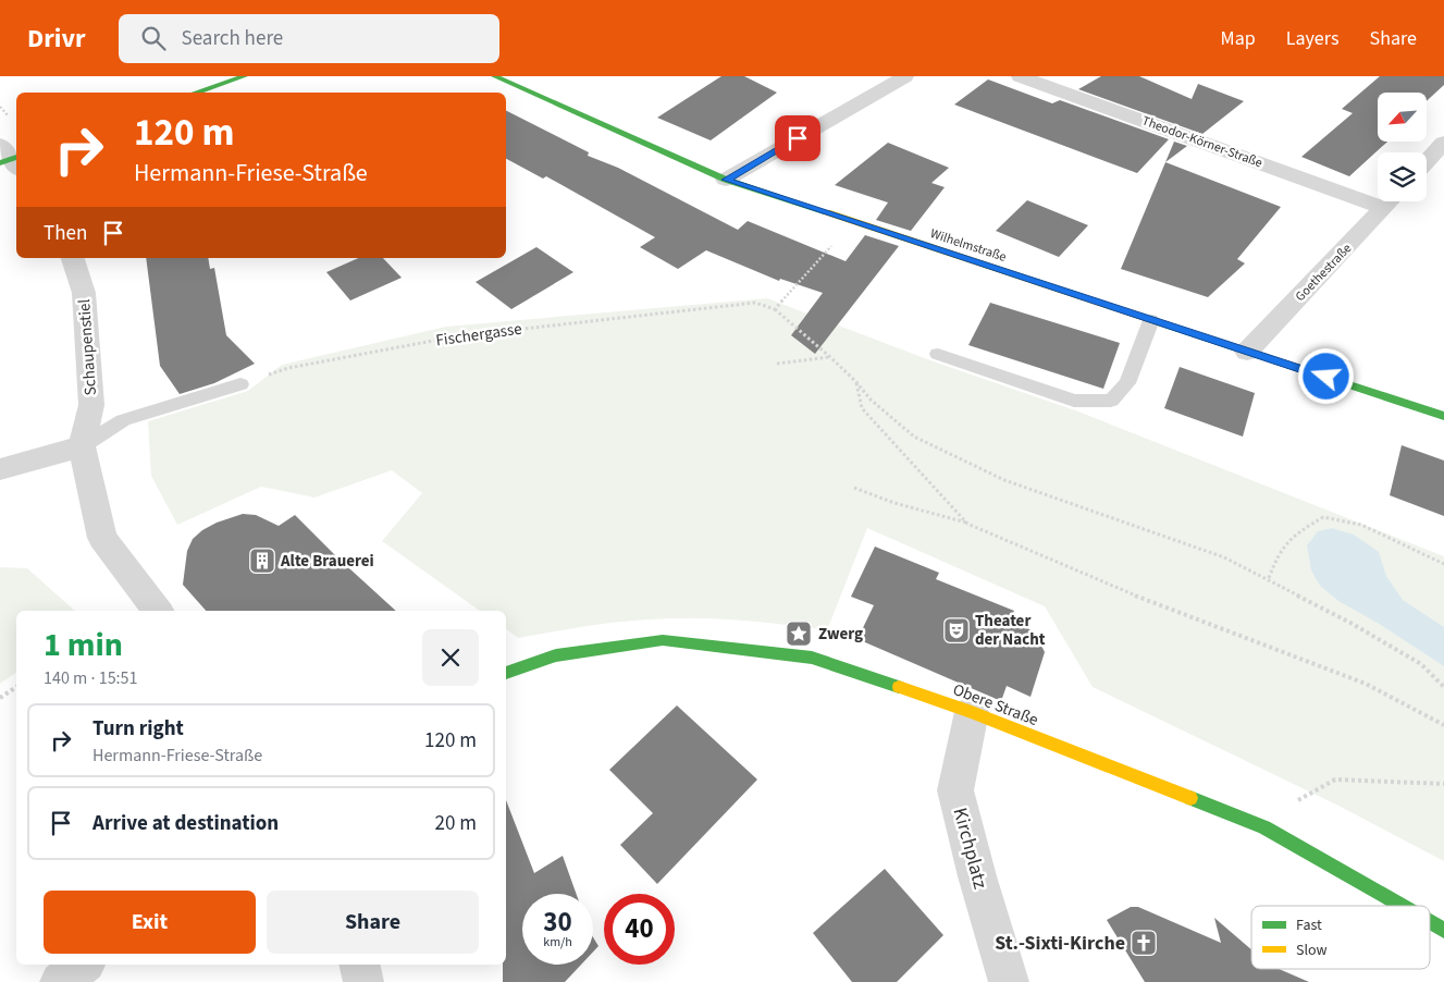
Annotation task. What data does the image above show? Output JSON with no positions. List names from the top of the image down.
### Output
{
  "streets": {
    "street": [
      "Theodor-Körner-Straße",
      "Wilhelmstraße",
      "Goethestraße",
      "Schaupenstiel",
      "Obere Straße",
      "Kirchplatz"
    ],
    "path": ["Fischergasse"]
  },
  "crossings": [
    ["Wilhelmstraße", "Goethestraße"],
    ["Obere Straße", "Kirchplatz"]
  ],
  "places": {
    "building": ["Alte Brauerei"],
    "theatre": ["Theater der Nacht"],
    "place": ["Zwerg"],
    "church": ["St.-Sixti-Kirche"]
  },
  "legend": ["Fast", "Slow"],
  "north": "bottom left",
  "page": {
    "header": "Drivr",
    "search": "Search here",
    "nav": ["Map", "Layers", "Share"],
    "turn": ["120 m", "Hermann-Friese-Straße"],
    "then": "Then",
    "heading": ["1 min", "140 m · 15:51"],
    "list": [
      {
        "name": "Turn right",
        "note": "Hermann-Friese-Straße",
        "value": "120 m"
      },
      {
        "name": "Arrive at destination",
        "value": "20 m"
      }
    ],
    "buttons": ["Exit", "Share"],
    "speed": "30 km/h",
    "limit": "40"
  }
}
